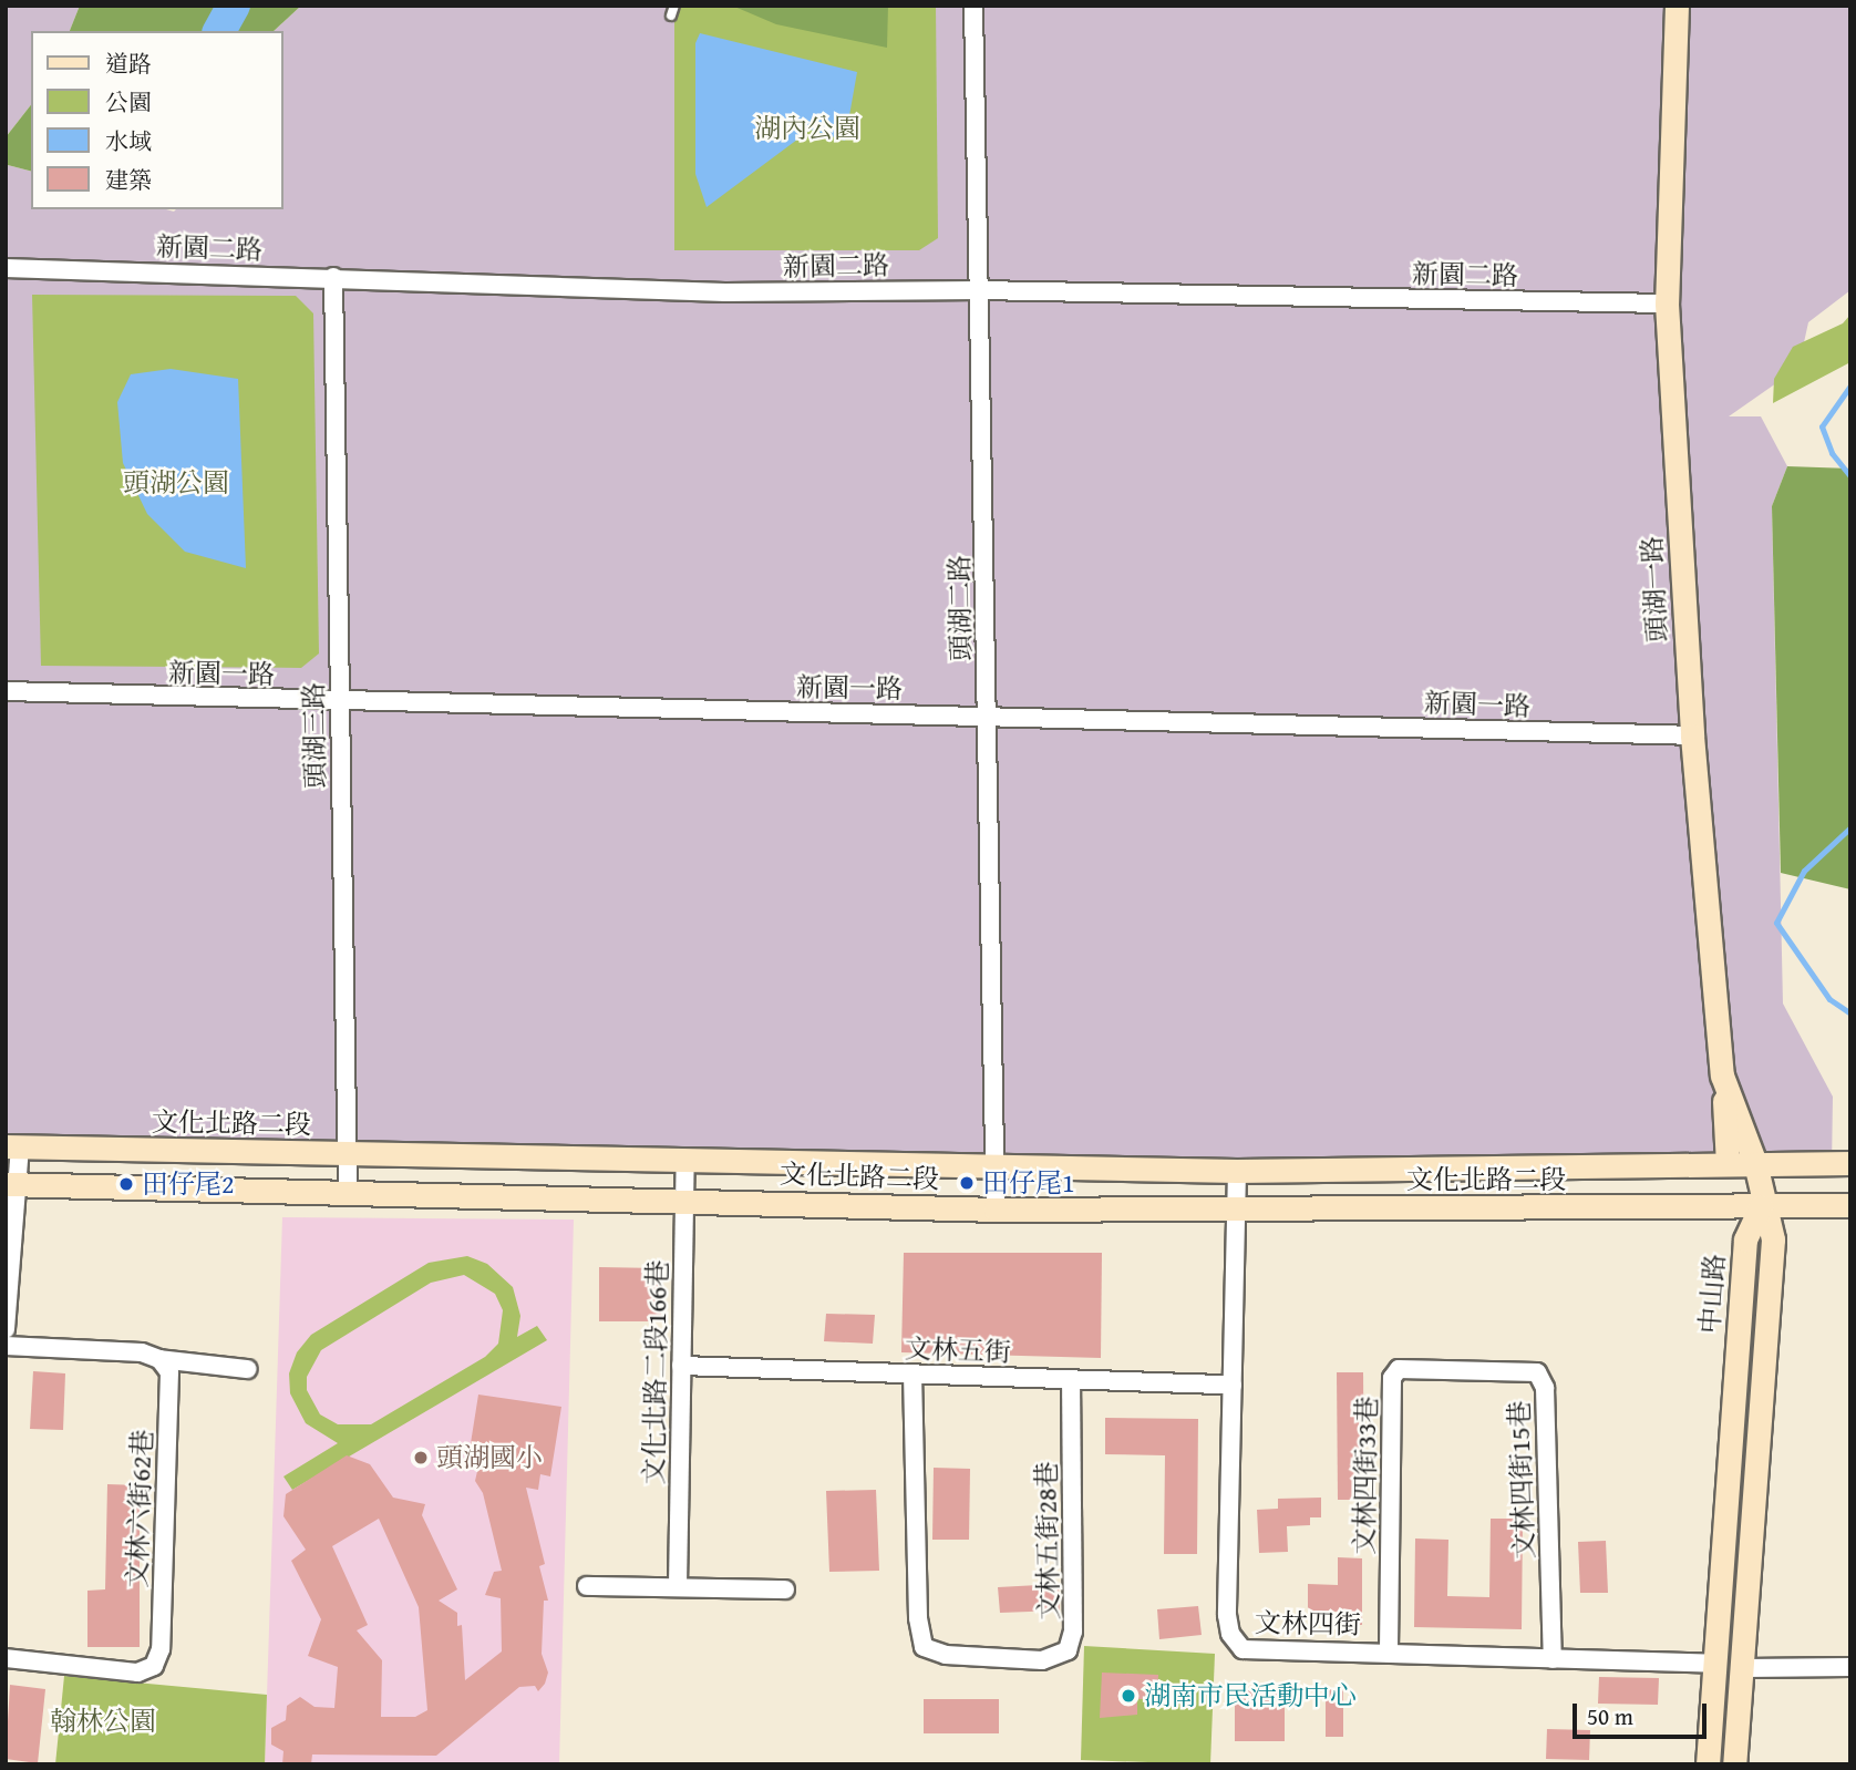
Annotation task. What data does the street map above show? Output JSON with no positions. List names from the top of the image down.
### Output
{
  "streets": {
    "street": [
      "新園二路",
      "頭湖一路",
      "頭湖二路",
      "新園一路",
      "頭湖三路",
      "文化北路二段",
      "中山路",
      "文林五街",
      "文化北路二段166巷",
      "文林四街33巷",
      "文林四街15巷",
      "文林六街62巷",
      "文林五街28巷",
      "文林四街"
    ]
  },
  "crossings": [
    ["新園二路", "頭湖一路"],
    ["新園二路", "頭湖二路"],
    ["新園二路", "頭湖三路"],
    ["頭湖一路", "新園一路"],
    ["頭湖一路", "文化北路二段"],
    ["頭湖一路", "中山路"],
    ["頭湖二路", "新園一路"],
    ["頭湖二路", "文化北路二段"],
    ["新園一路", "頭湖三路"],
    ["頭湖三路", "文化北路二段"],
    ["文化北路二段", "中山路"],
    ["文化北路二段", "文化北路二段166巷"],
    ["文化北路二段", "文林四街"],
    ["中山路", "文林四街"],
    ["文林五街", "文化北路二段166巷"],
    ["文林五街", "文林五街28巷"],
    ["文林五街", "文林四街"],
    ["文林四街33巷", "文林四街15巷"],
    ["文林四街33巷", "文林四街"],
    ["文林四街15巷", "文林四街"]
  ],
  "parks": ["湖內公園", "頭湖公園", "翰林公園"],
  "places": [
    "田仔尾1",
    "田仔尾2",
    "頭湖國小",
    "湖南市民活動中心"
  ],
  "legend": [
    "道路",
    "公園",
    "水域",
    "建築"
  ],
  "scale_bar": "50 m"
}
